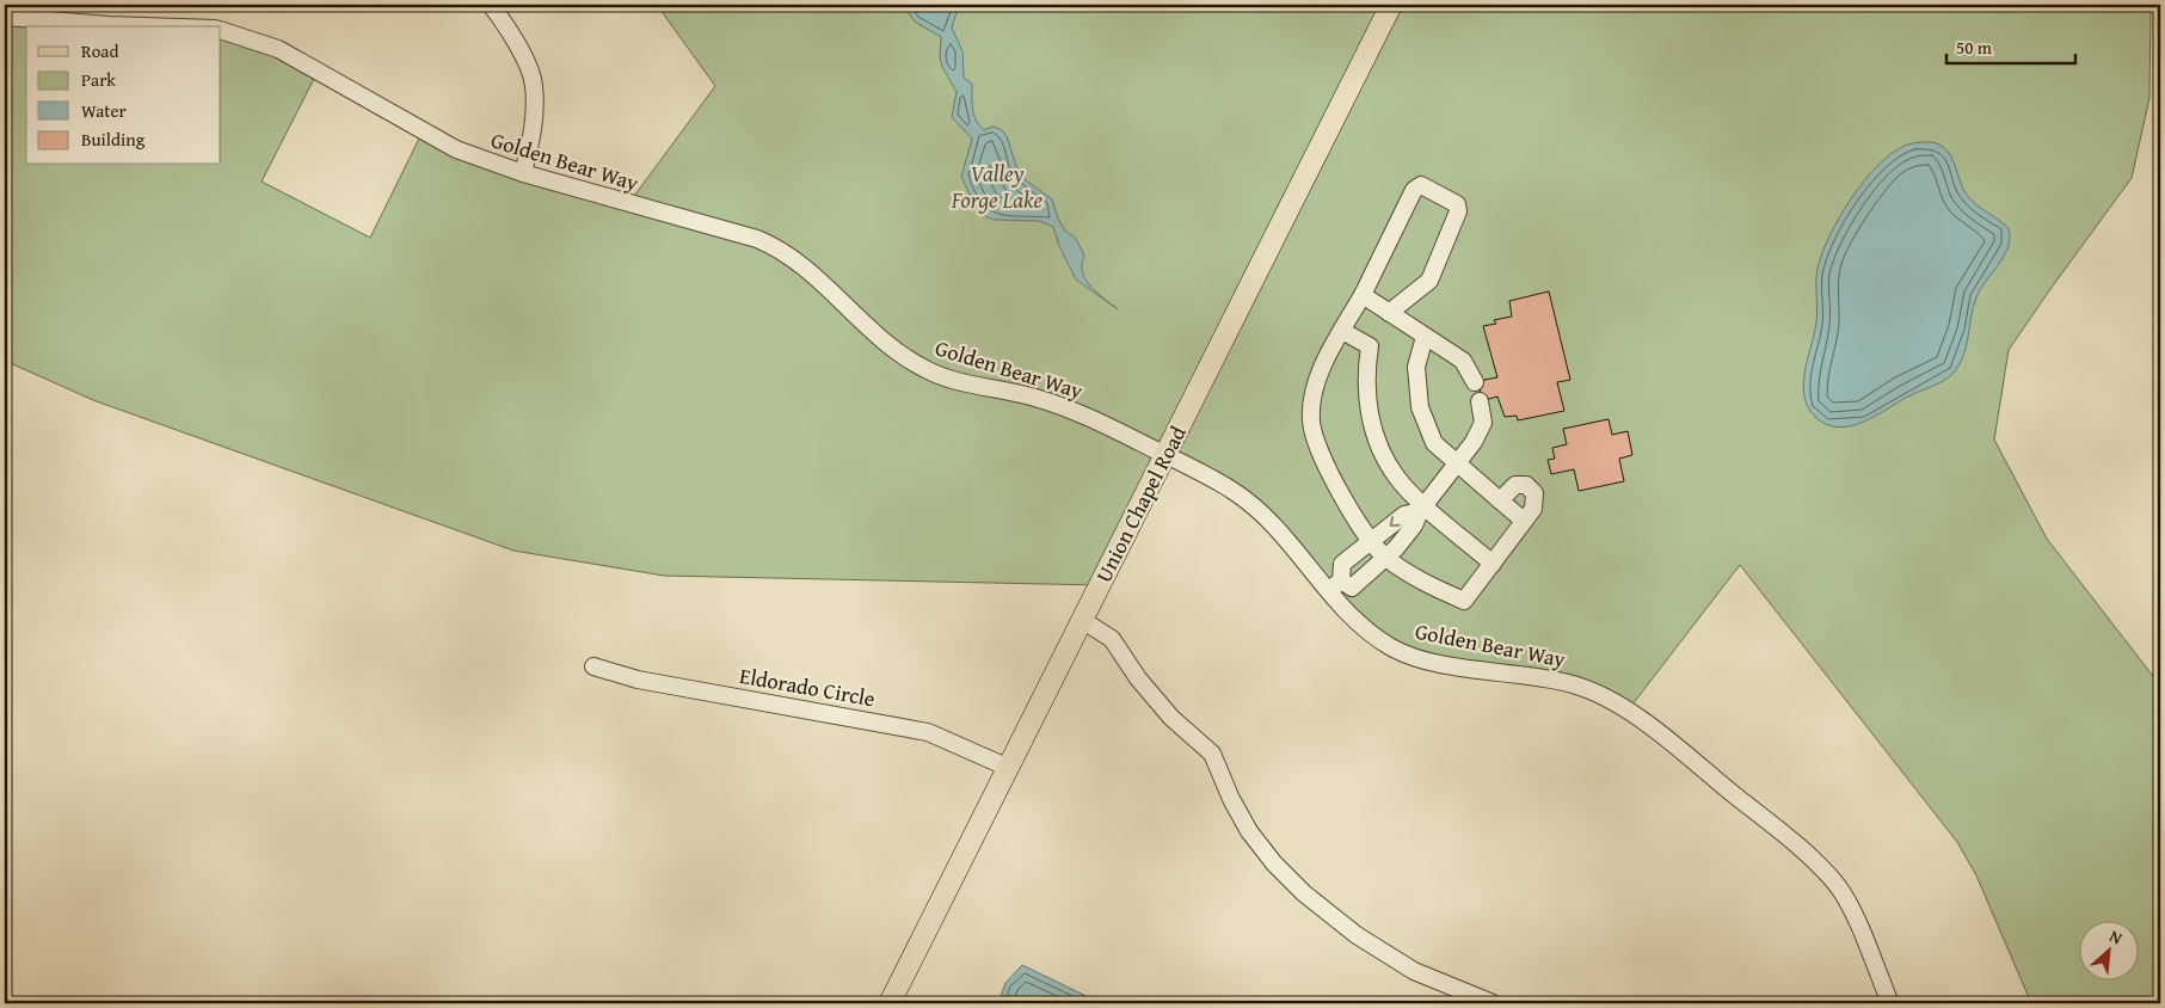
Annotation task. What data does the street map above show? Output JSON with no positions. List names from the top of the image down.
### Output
{
  "streets": {
    "main road": ["Union Chapel Road"],
    "street": ["Golden Bear Way", "Eldorado Circle"]
  },
  "crossings": [
    ["Golden Bear Way", "Union Chapel Road"],
    ["Union Chapel Road", "Eldorado Circle"]
  ],
  "water": ["Valley Forge Lake"],
  "legend": [
    "Road",
    "Park",
    "Water",
    "Building"
  ],
  "scale_bar": "50 m",
  "north": "top right"
}
